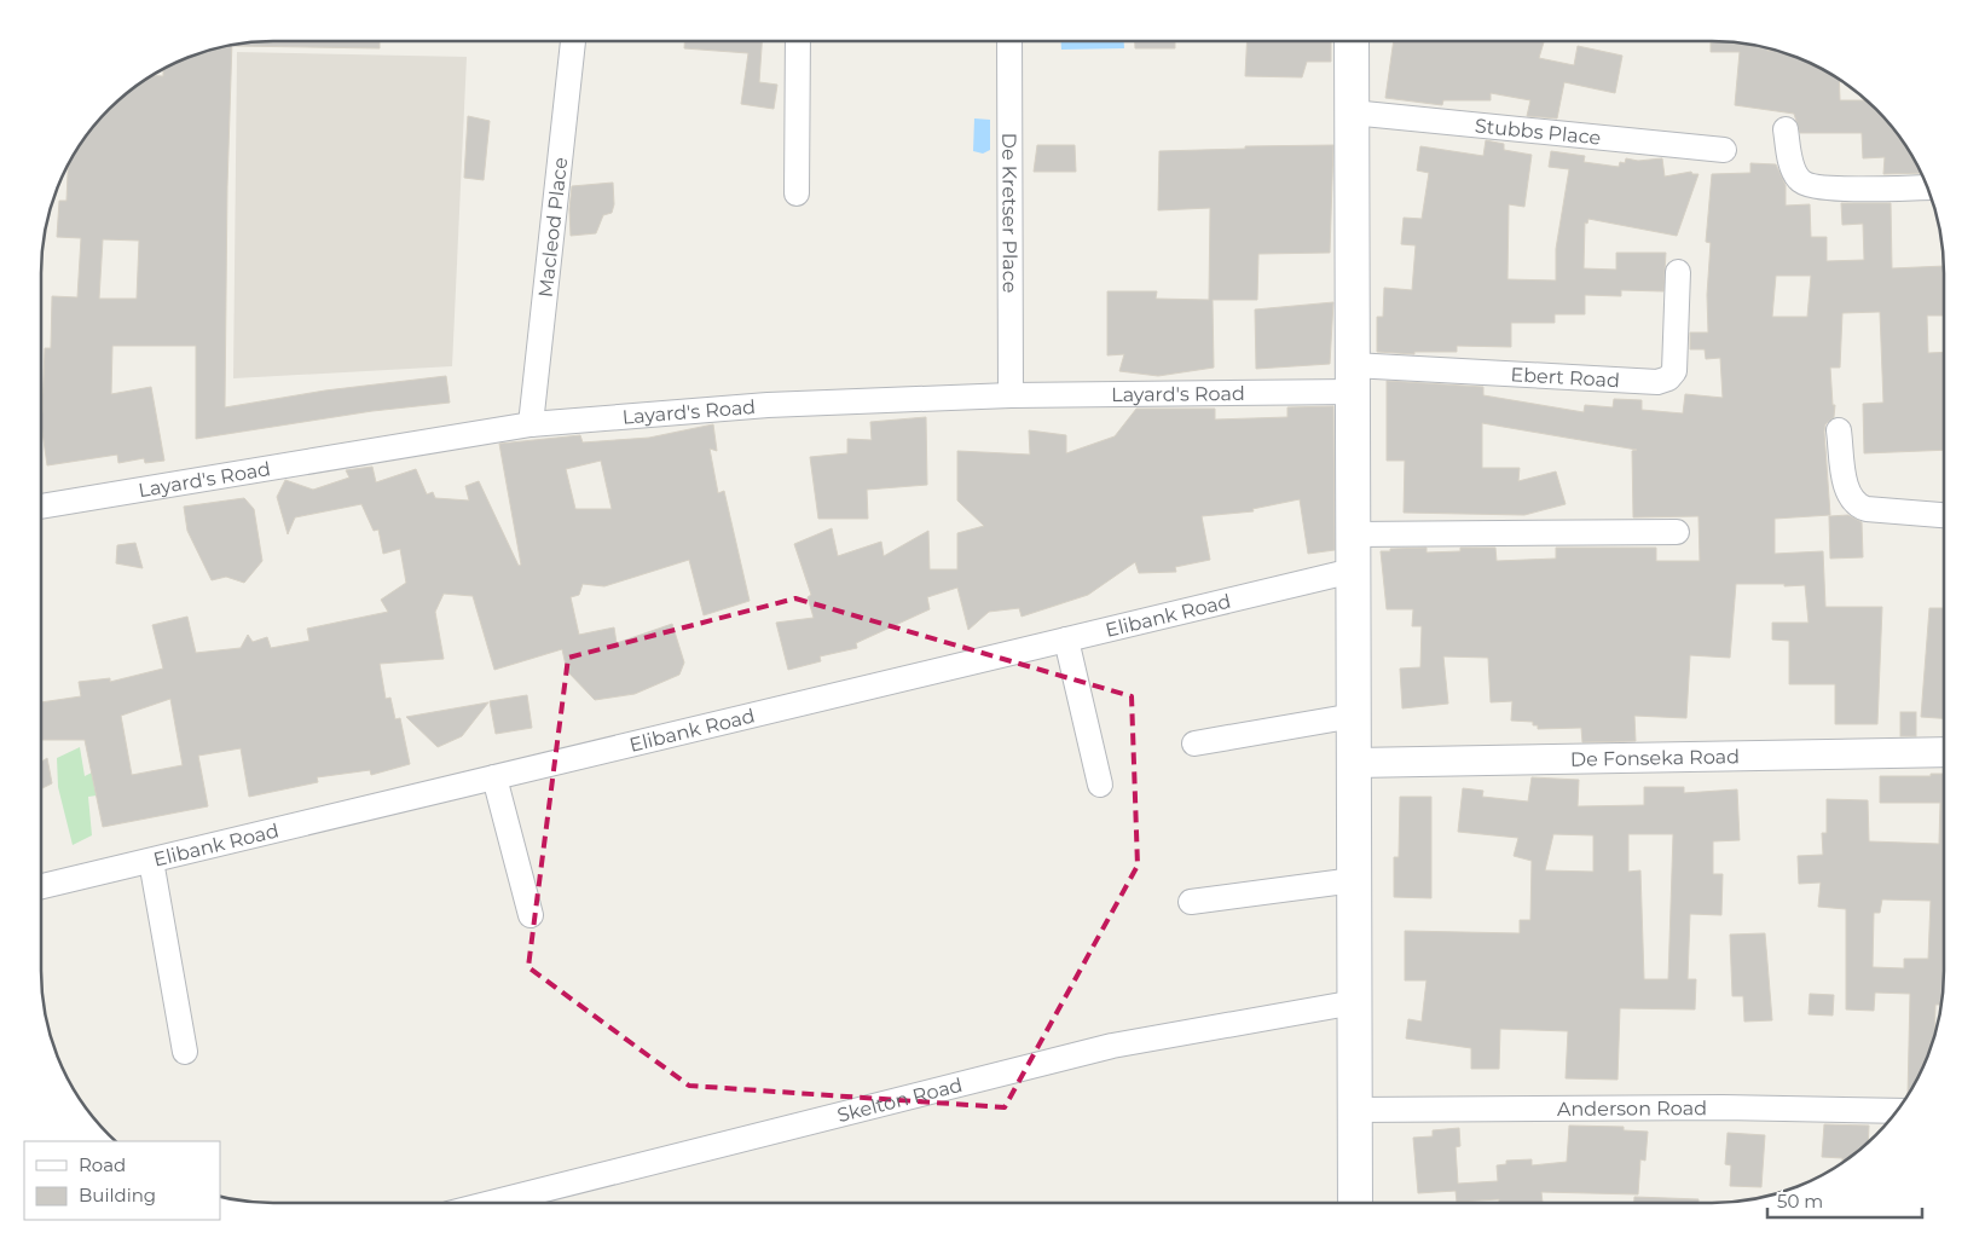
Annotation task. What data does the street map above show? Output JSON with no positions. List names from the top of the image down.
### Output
{
  "streets": {
    "street": [
      "Stubbs Place",
      "De Kretser Place",
      "Macleod Place",
      "Ebert Road",
      "Layard's Road",
      "Elibank Road",
      "De Fonseka Road",
      "Skelton Road",
      "Anderson Road"
    ]
  },
  "crossings": [
    ["De Kretser Place", "Layard's Road"],
    ["Macleod Place", "Layard's Road"],
    ["Ebert Road", "Layard's Road"]
  ],
  "legend": ["Road", "Building"],
  "scale_bar": "50 m"
}
